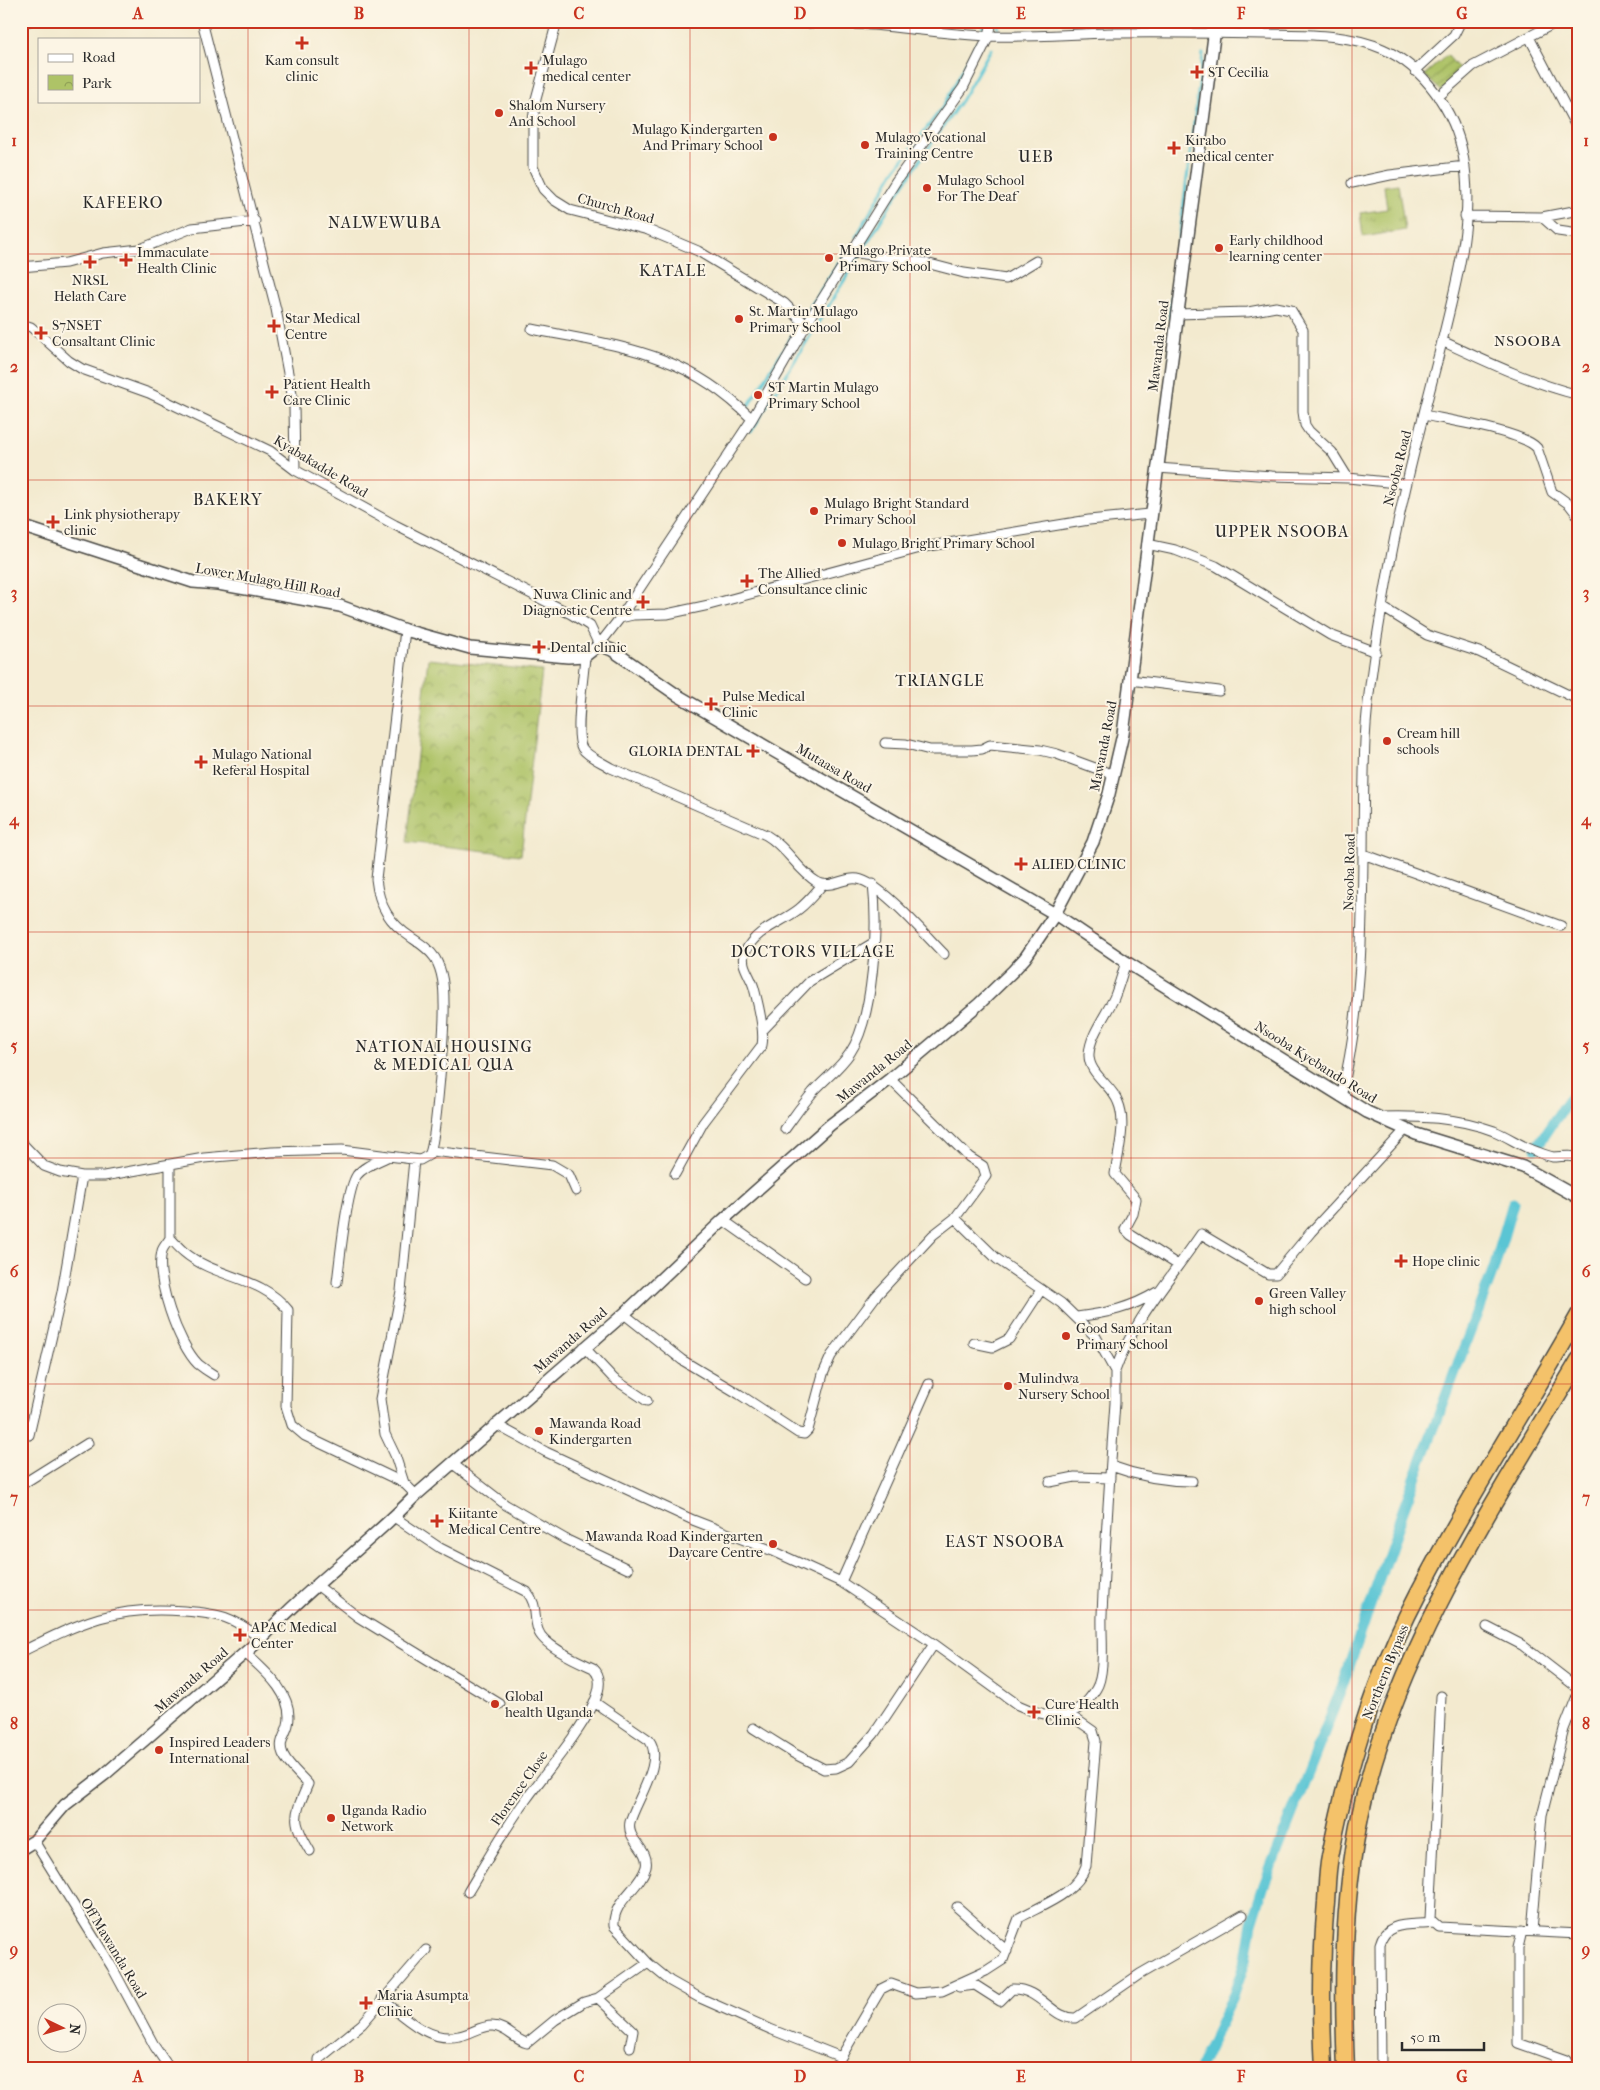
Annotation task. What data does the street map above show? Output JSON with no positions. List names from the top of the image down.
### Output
{
  "streets": {
    "highway": ["Northern Bypass"],
    "street": [
      "Church Road",
      "Mawanda Road",
      "Kyabakadde Road",
      "Nsooba Road",
      "Lower Mulago Hill Road",
      "Mutaasa Road",
      "Nsooba Kyebando Road",
      "Florence Close",
      "Off Mawanda Road"
    ]
  },
  "crossings": [
    ["Mawanda Road", "Nsooba Road"],
    ["Mawanda Road", "Mutaasa Road"],
    ["Mawanda Road", "Nsooba Kyebando Road"],
    ["Mawanda Road", "Florence Close"],
    ["Mawanda Road", "Off Mawanda Road"],
    ["Kyabakadde Road", "Mutaasa Road"],
    ["Nsooba Road", "Nsooba Kyebando Road"],
    ["Mutaasa Road", "Nsooba Kyebando Road"]
  ],
  "districts": [
    "UEB",
    "KAFEERO",
    "NALWEWUBA",
    "KATALE",
    "NSOOBA",
    "BAKERY",
    "UPPER NSOOBA",
    "TRIANGLE",
    "DOCTORS VILLAGE",
    "NATIONAL HOUSING & MEDICAL QUA",
    "EAST NSOOBA"
  ],
  "places": {
    "health": [
      "Kam consult clinic",
      "Mulago medical center",
      "ST Cecilia",
      "Kirabo medical center",
      "Immaculate Health Clinic",
      "NRSL Helath Care",
      "Star Medical Centre",
      "S7NSET Consaltant Clinic",
      "Patient Health Care Clinic",
      "Link physiotherapy clinic",
      "The Allied Consultance clinic",
      "Nuwa Clinic and Diagnostic Centre",
      "Dental clinic",
      "Pulse Medical Clinic",
      "GLORIA DENTAL",
      "Mulago National Referal Hospital",
      "ALIED CLINIC",
      "Hope clinic",
      "Kiitante Medical Centre",
      "APAC Medical Center",
      "Cure Health Clinic",
      "Maria Asumpta Clinic"
    ],
    "other": [
      "Shalom Nursery And School",
      "Mulago Kindergarten And Primary School",
      "Mulago Vocational Training Centre",
      "Mulago School For The Deaf",
      "Early childhood learning center",
      "Mulago Private Primary School",
      "St. Martin Mulago Primary School",
      "ST Martin Mulago Primary School",
      "Mulago Bright Standard Primary School",
      "Mulago Bright Primary School",
      "Cream hill schools",
      "Green Valley high school",
      "Good Samaritan Primary School",
      "Mulindwa Nursery School",
      "Mawanda Road Kindergarten",
      "Mawanda Road Kindergarten Daycare Centre",
      "Global health Uganda",
      "Inspired Leaders International",
      "Uganda Radio Network"
    ]
  },
  "legend": ["Road", "Park"],
  "scale_bar": "50 m",
  "north": "right",
  "grid": {
    "columns": [
      "A",
      "B",
      "C",
      "D",
      "E",
      "F",
      "G"
    ],
    "rows": [
      "1",
      "2",
      "3",
      "4",
      "5",
      "6",
      "7",
      "8",
      "9"
    ]
  }
}
